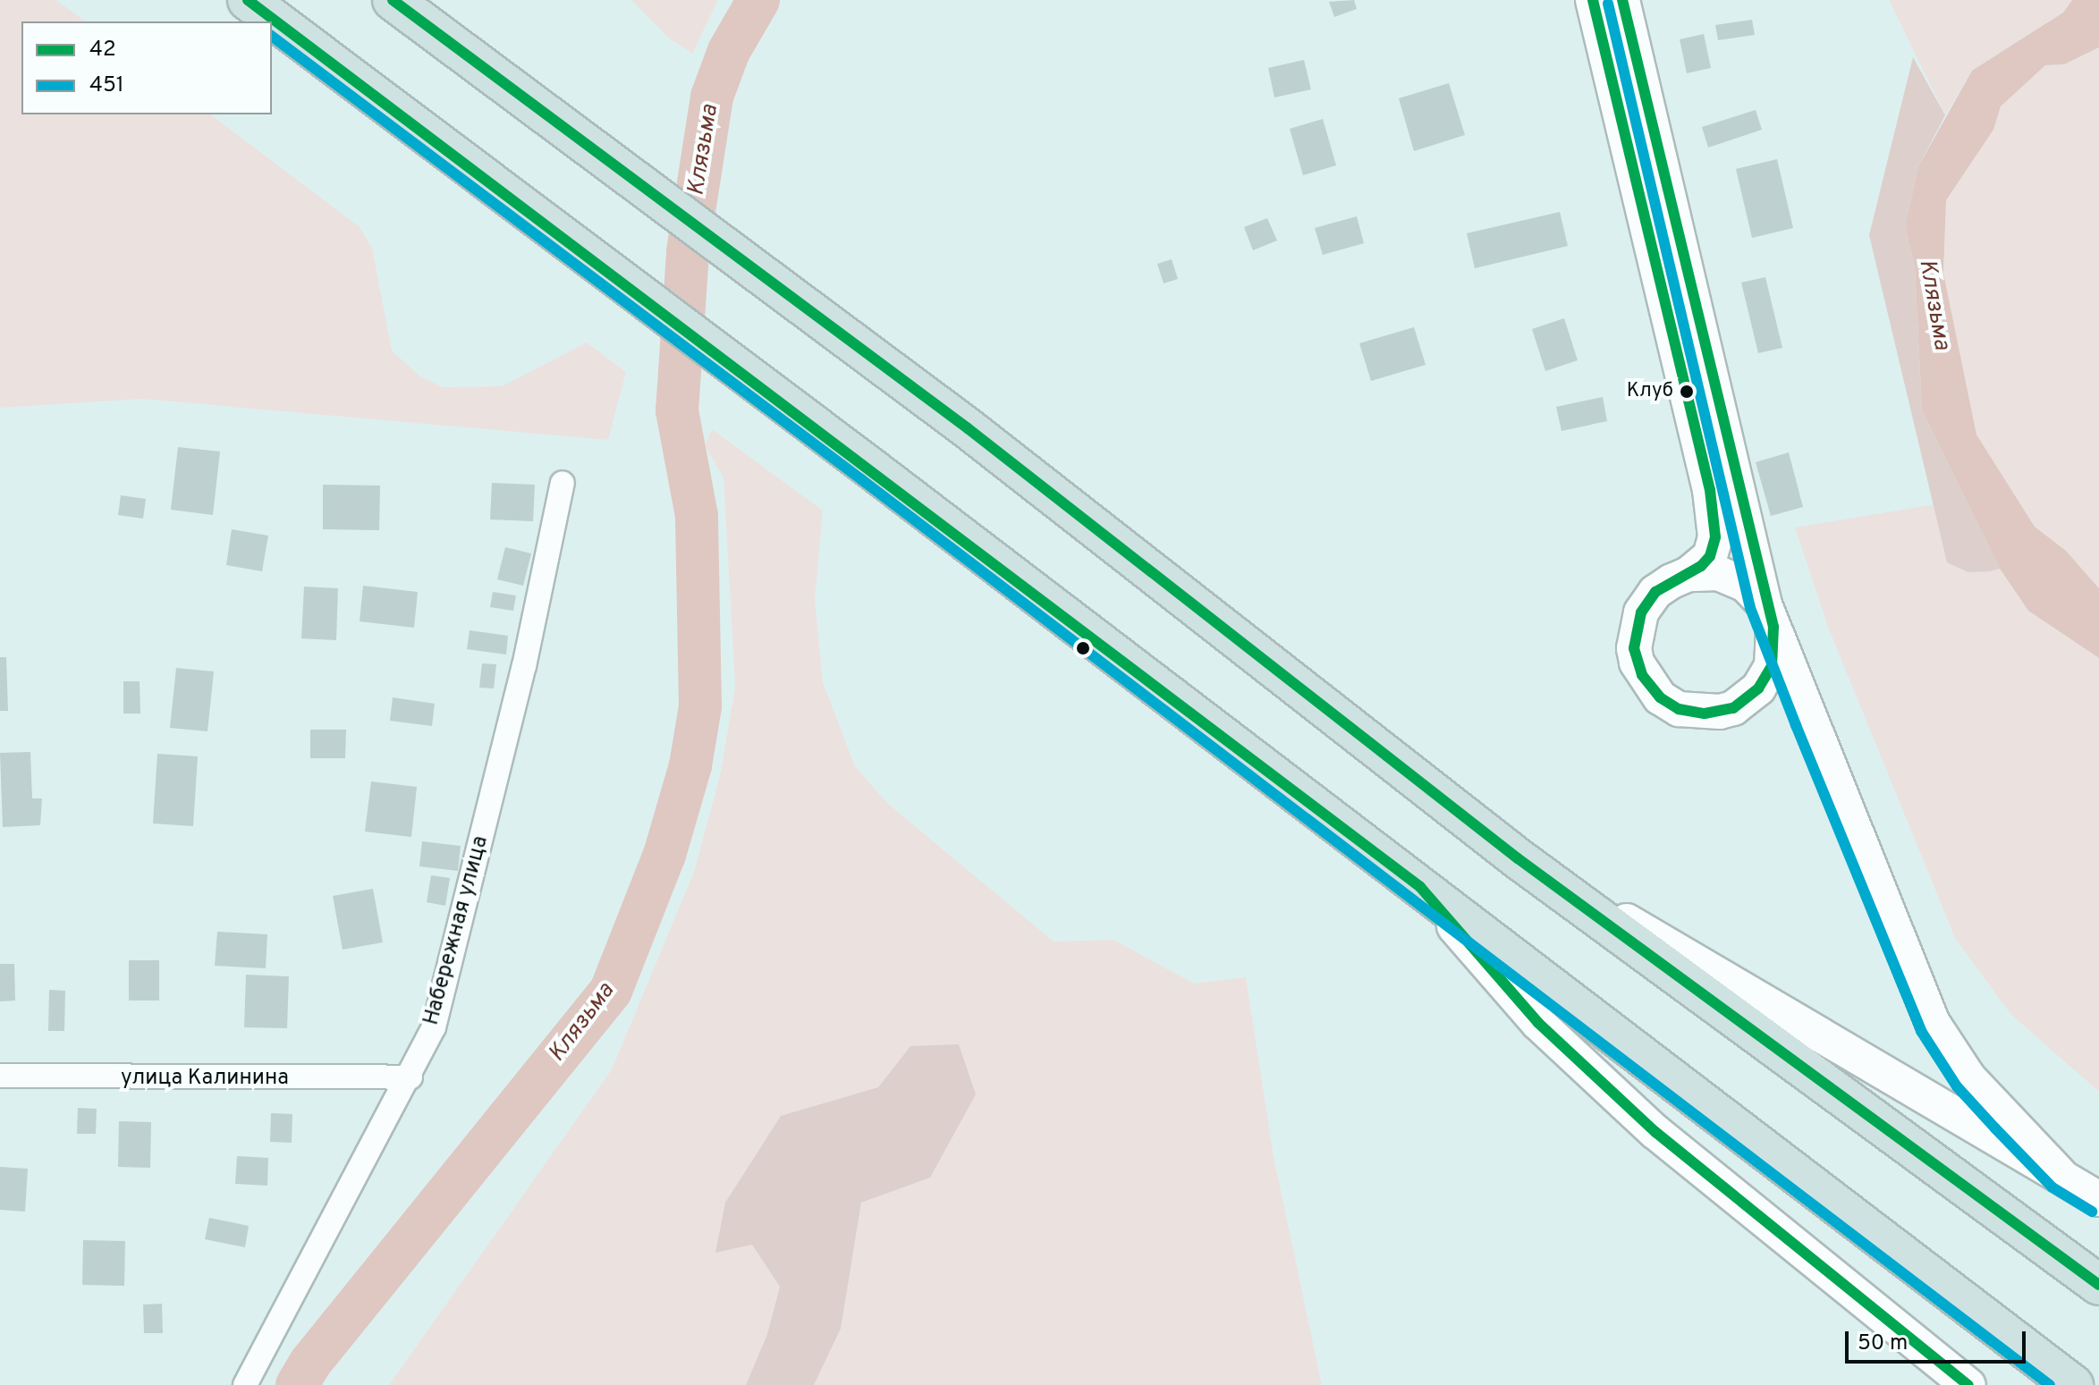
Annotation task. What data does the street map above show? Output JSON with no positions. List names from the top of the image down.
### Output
{
  "streets": {
    "street": ["Набережная улица", "улица Калинина"]
  },
  "crossings": [
    ["Набережная улица", "улица Калинина"]
  ],
  "water": ["Клязьма"],
  "places": ["Клуб"],
  "lines": ["transit line 42", "transit line 451"],
  "legend": ["42", "451"],
  "scale_bar": "50 m"
}
